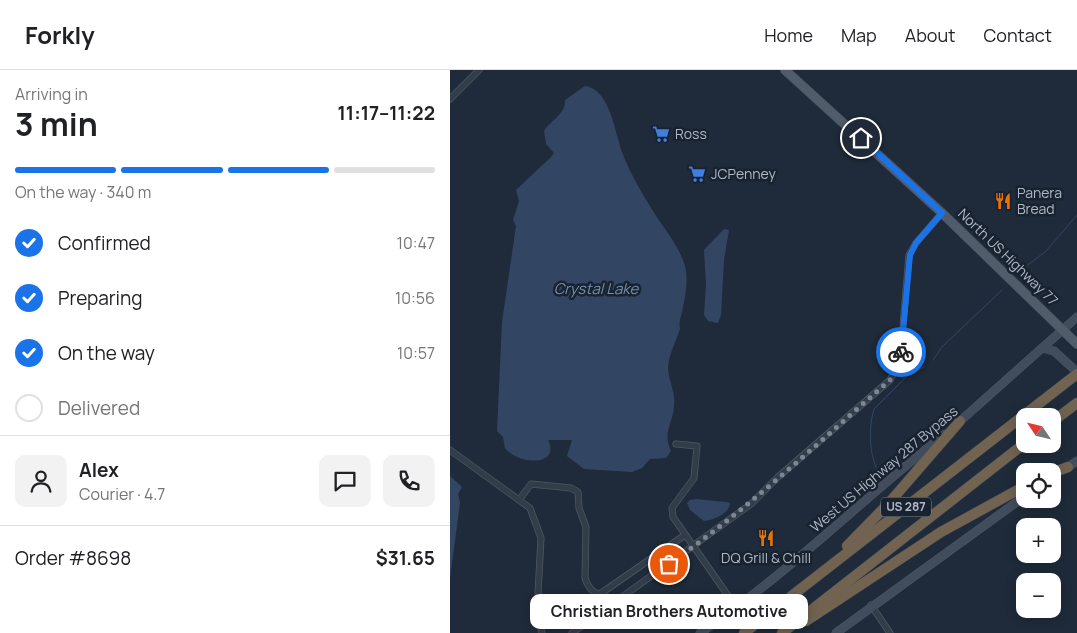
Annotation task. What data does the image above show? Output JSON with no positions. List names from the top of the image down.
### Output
{
  "streets": {
    "highway": ["US 287"],
    "main road": ["North US Highway 77", "West US Highway 287 Bypass"]
  },
  "crossings": [
    ["North US Highway 77", "West US Highway 287 Bypass"]
  ],
  "water": ["Crystal Lake"],
  "places": {
    "supermarket": ["Ross", "JCPenney"],
    "restaurant": ["Panera Bread", "DQ Grill & Chill"],
    "other": ["Christian Brothers Automotive"]
  },
  "north": "top left",
  "page": {
    "header": "Forkly",
    "nav": [
      "Home",
      "Map",
      "About",
      "Contact"
    ],
    "heading": ["3 min", "Arriving in", "11:17–11:22"],
    "panel": [
      "Alex",
      "Courier · 4.7",
      "Order #8698",
      "$31.65"
    ],
    "bar": "On the way · 340 m",
    "list": [
      ["Confirmed", "10:47"],
      ["Preparing", "10:56"],
      ["On the way", "10:57"],
      "Delivered"
    ],
    "map_buttons": ["+", "−"],
    "bubble": "Christian Brothers Automotive"
  }
}
